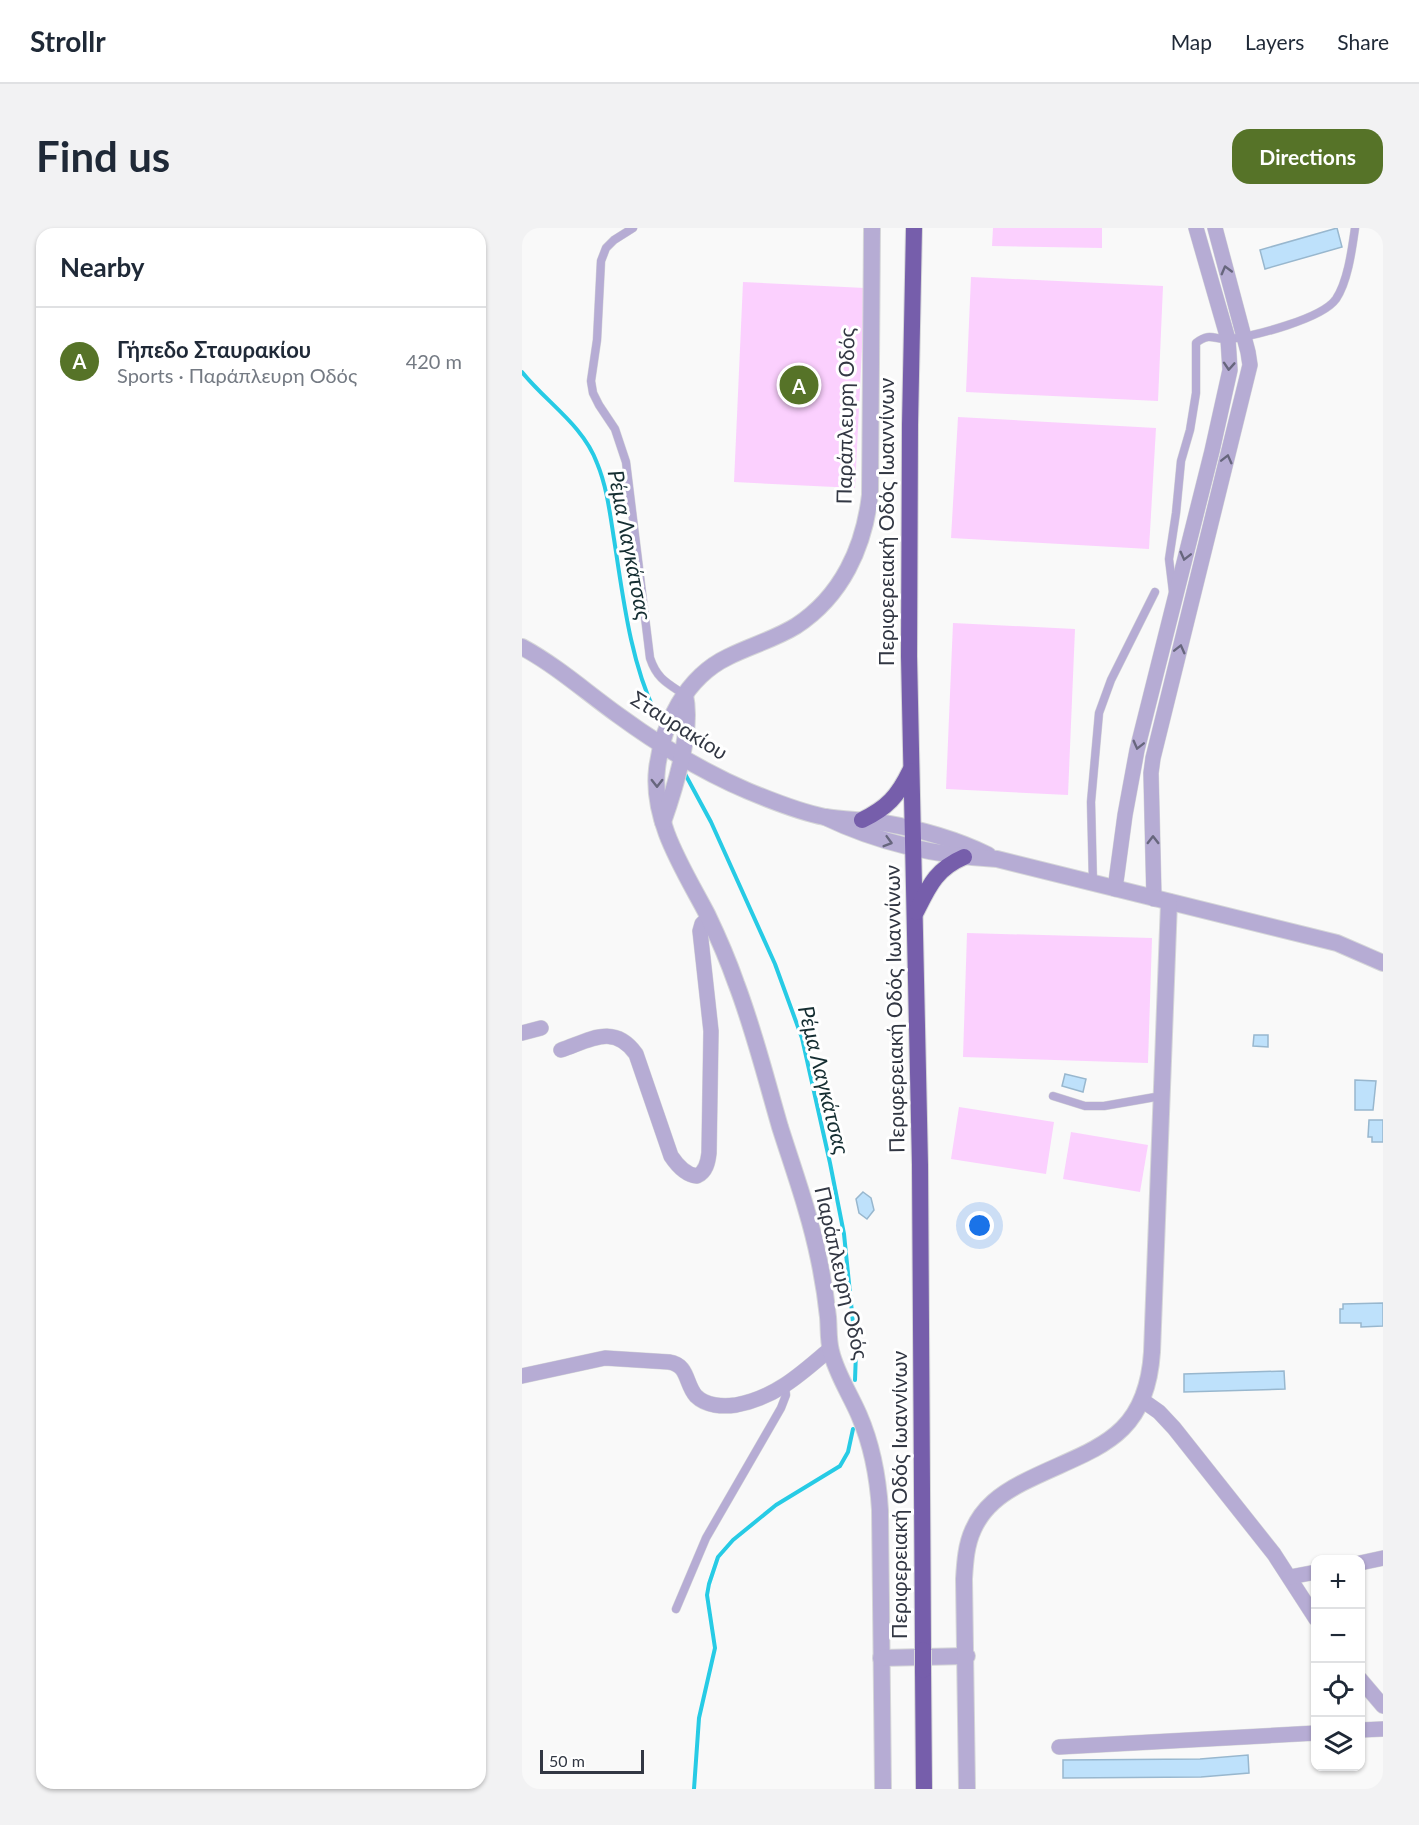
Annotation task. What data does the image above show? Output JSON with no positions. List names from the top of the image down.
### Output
{
  "streets": {
    "highway": ["Περιφερειακή Οδός Ιωαννίνων"],
    "street": ["Παράπλευρη Οδός", "Σταυρακίου"]
  },
  "crossings": [
    ["Παράπλευρη Οδός", "Σταυρακίου"]
  ],
  "water": ["Ρέμα Λαγκάτσας"],
  "scale_bar": "50 m",
  "page": {
    "header": "Strollr",
    "nav": ["Map", "Layers", "Share"],
    "buttons": "Directions",
    "title": "Find us",
    "heading": "Nearby",
    "list": [
      {
        "mark": "A",
        "name": "Γήπεδο Σταυρακίου",
        "note": "Sports · Παράπλευρη Οδός",
        "value": "420 m"
      }
    ],
    "pins": "A",
    "map_buttons": ["+", "−"],
    "scale": "50 m"
  }
}
